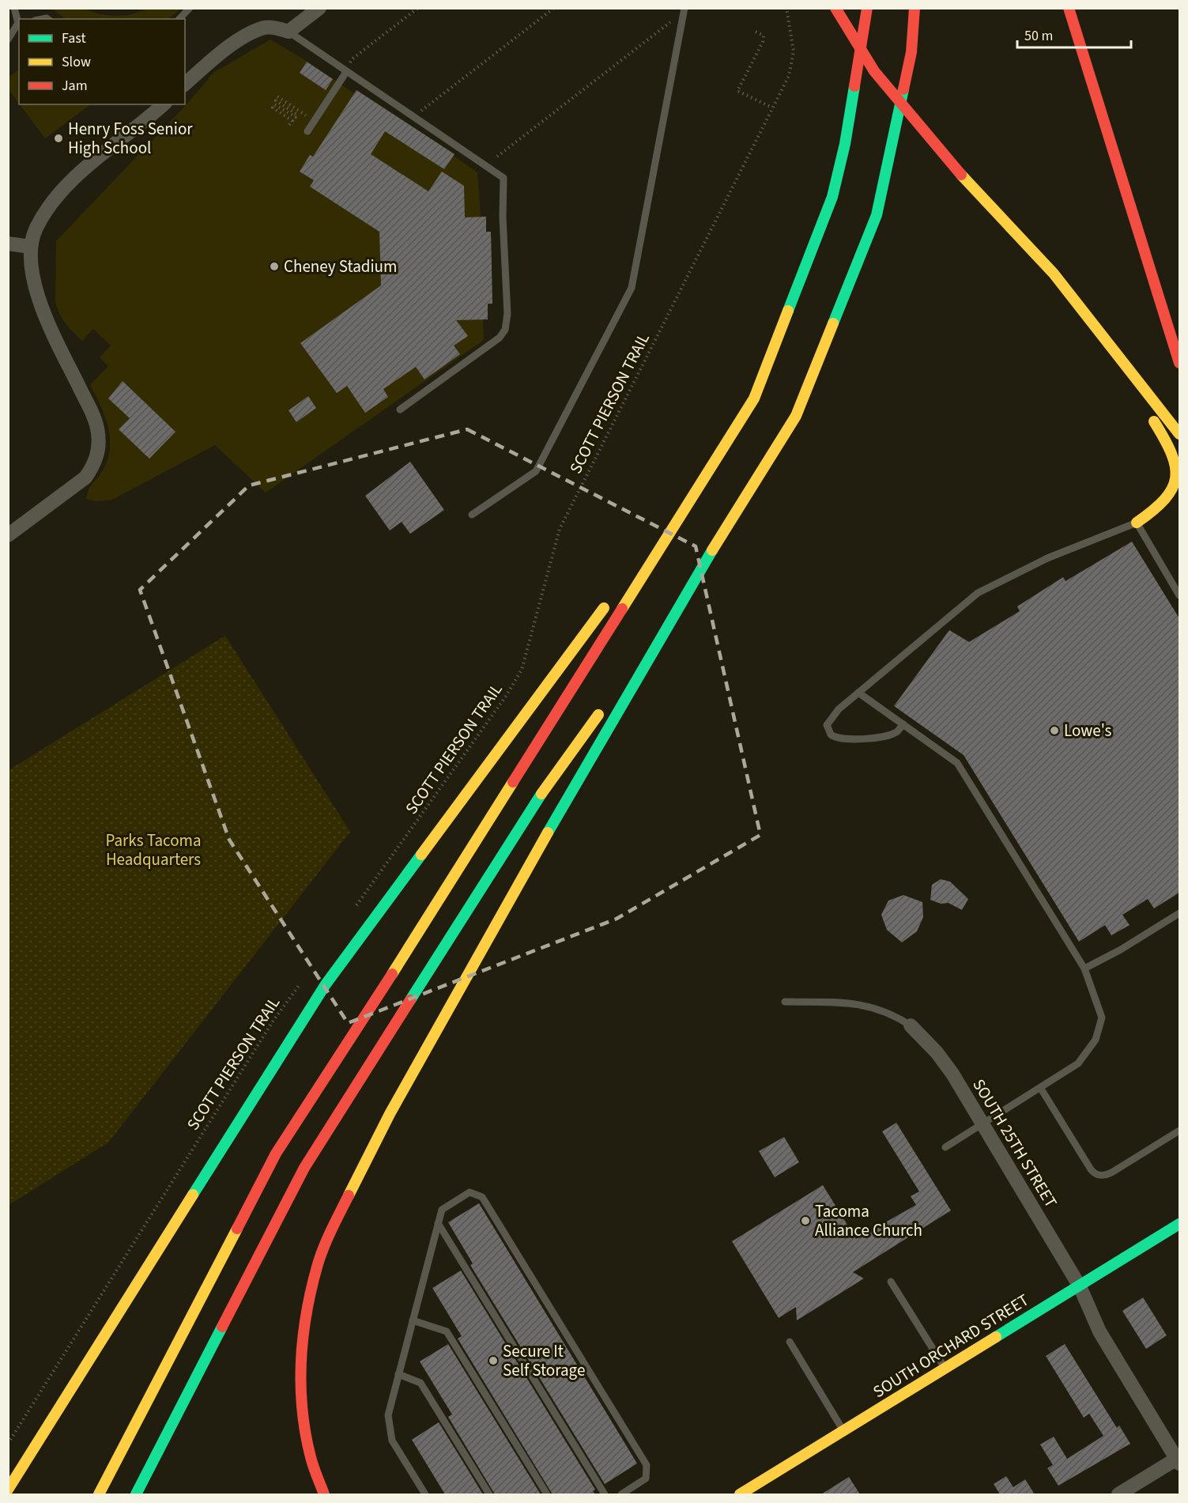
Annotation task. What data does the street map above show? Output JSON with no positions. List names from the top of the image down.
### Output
{
  "streets": {
    "main road": ["SOUTH ORCHARD STREET"],
    "street": ["SOUTH 25TH STREET"],
    "path": ["SCOTT PIERSON TRAIL"]
  },
  "crossings": [
    ["SOUTH 25TH STREET", "SOUTH ORCHARD STREET"]
  ],
  "parks": ["Parks Tacoma Headquarters"],
  "places": [
    "Henry Foss Senior High School",
    "Cheney Stadium",
    "Lowe's",
    "Tacoma Alliance Church",
    "Secure It Self Storage"
  ],
  "legend": ["Fast", "Slow", "Jam"],
  "scale_bar": "50 m"
}
